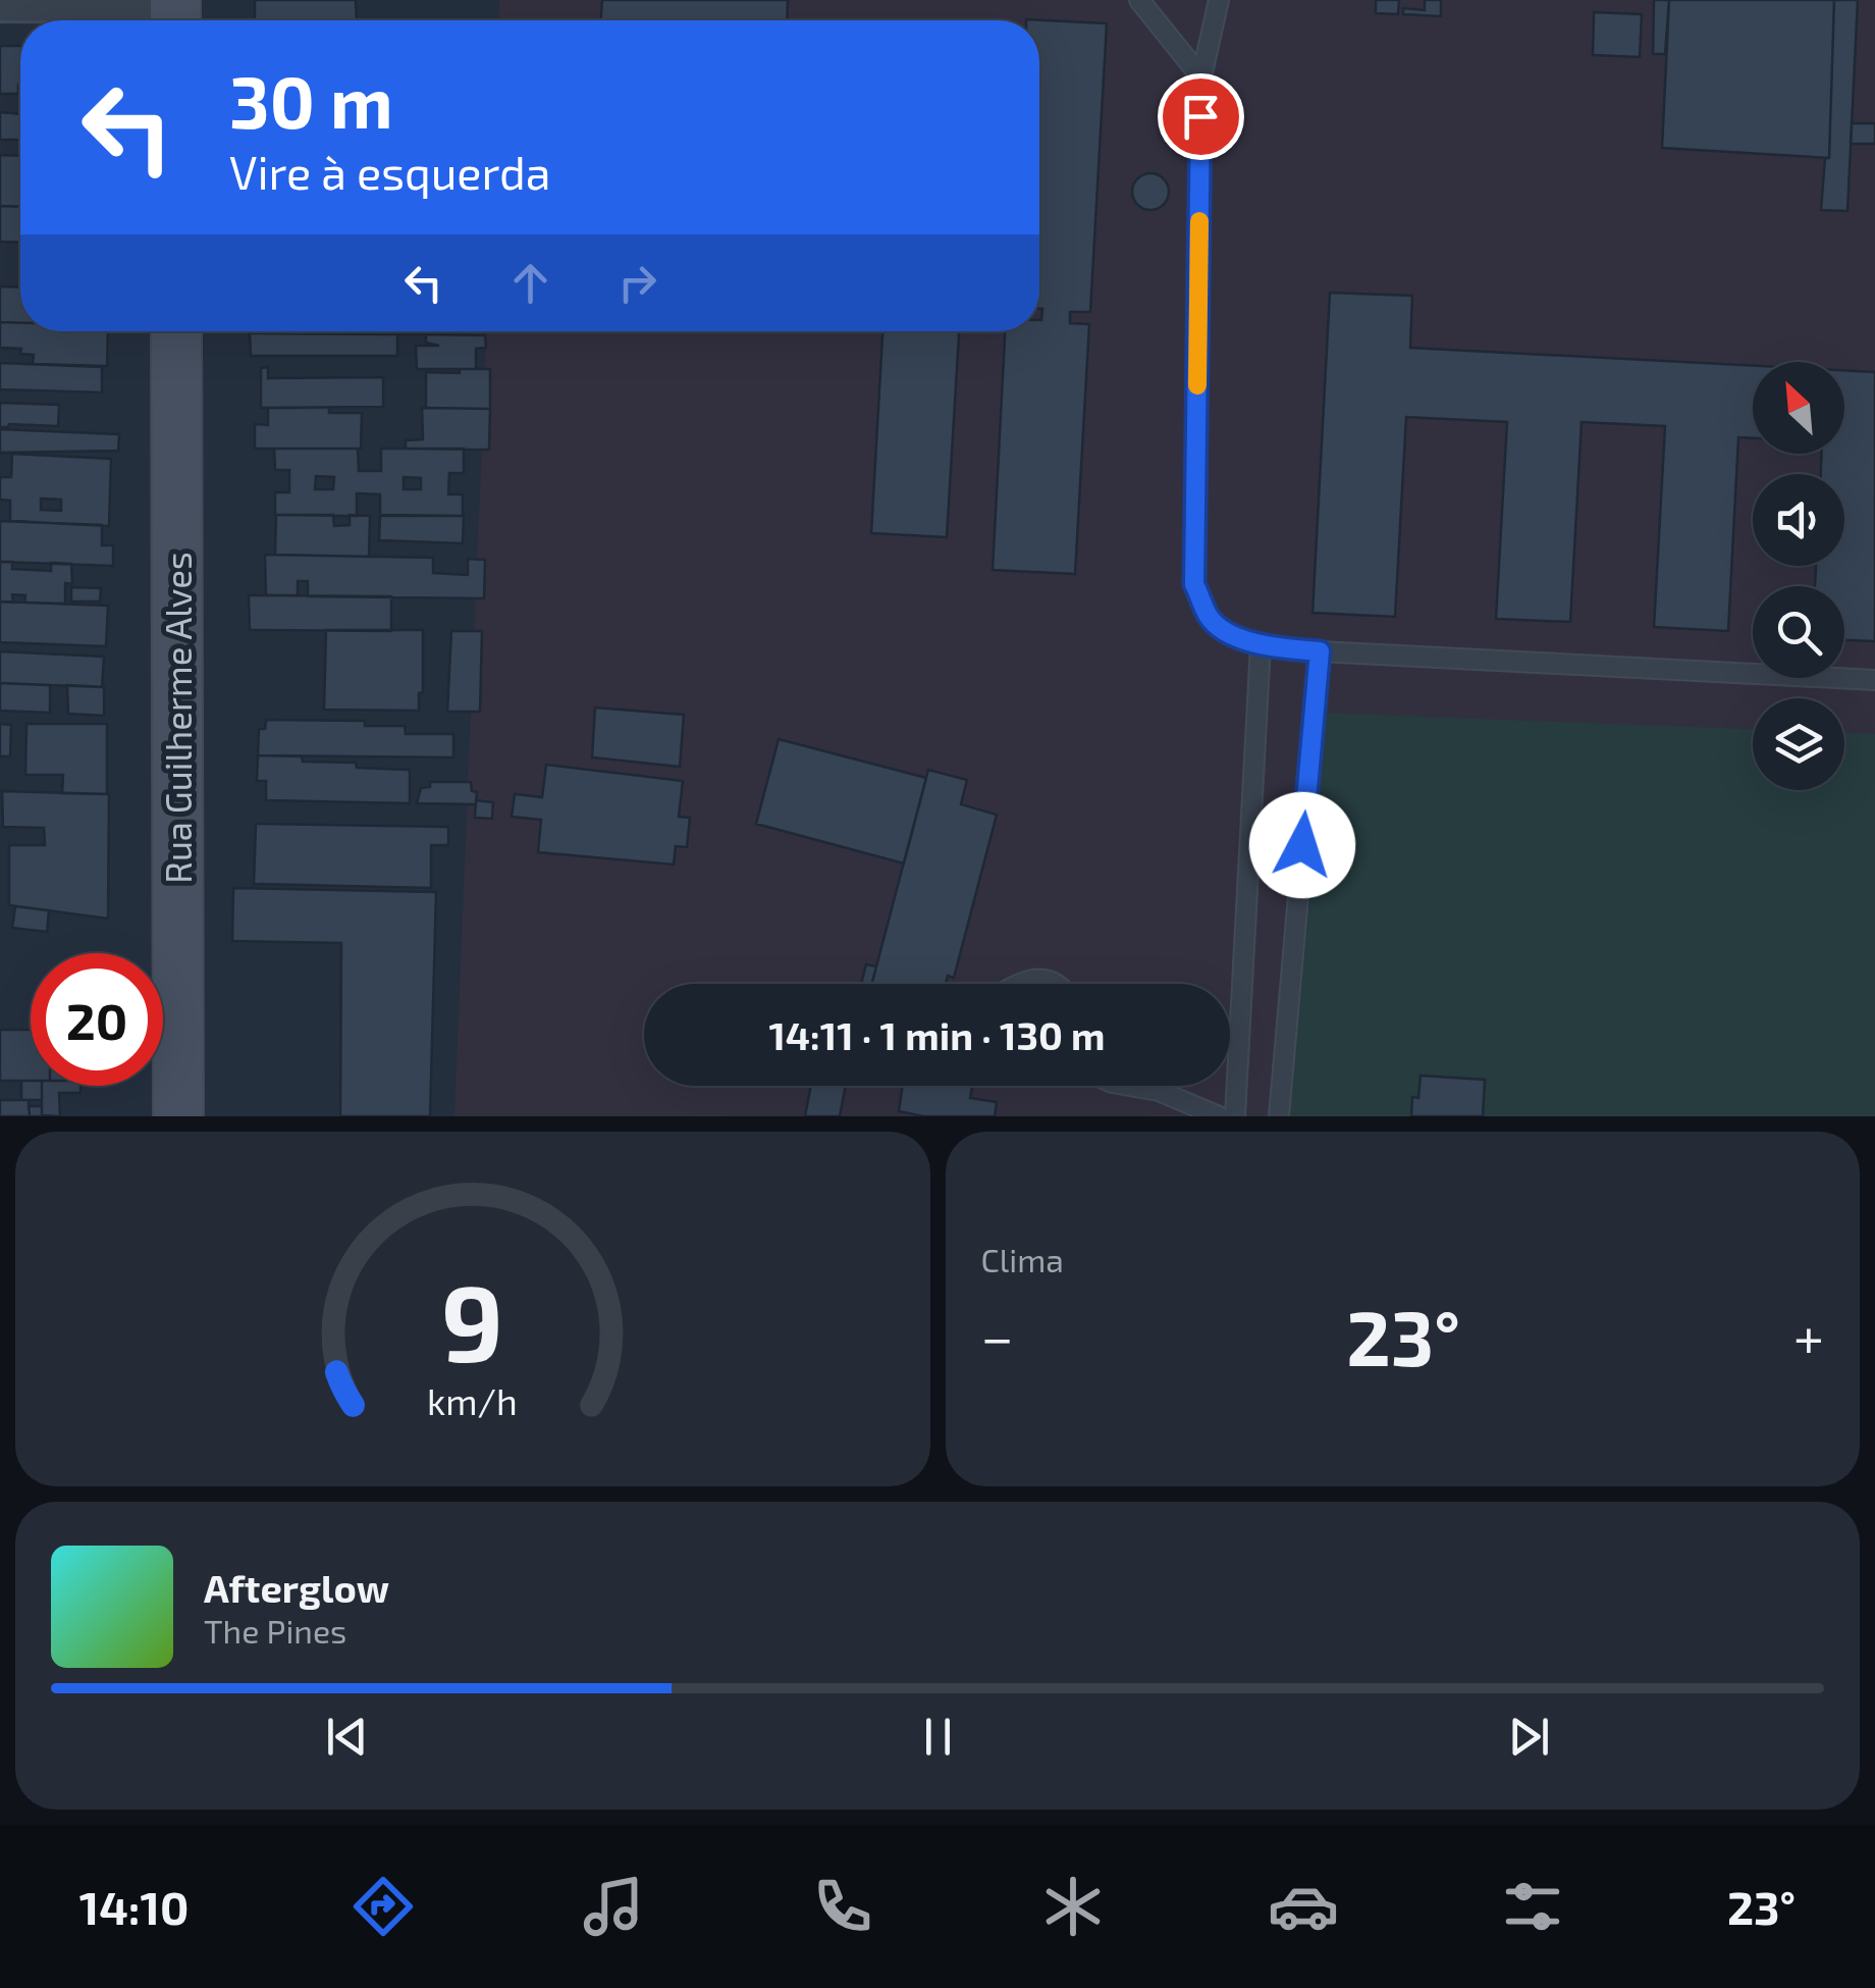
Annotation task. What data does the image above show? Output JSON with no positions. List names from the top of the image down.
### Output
{
  "streets": {
    "main road": ["Rua Guilherme Alves"]
  },
  "north": "top left",
  "page": {
    "turn": ["30 m", "Vire à esquerda"],
    "limit": "20",
    "trip": "14:11 · 1 min · 130 m",
    "tile": "Clima",
    "heat": ["−", "23°", "+"],
    "song": ["Afterglow", "The Pines"],
    "tabs": ["14:10", "23°"],
    "gauge": ["9", "km/h"]
  }
}
